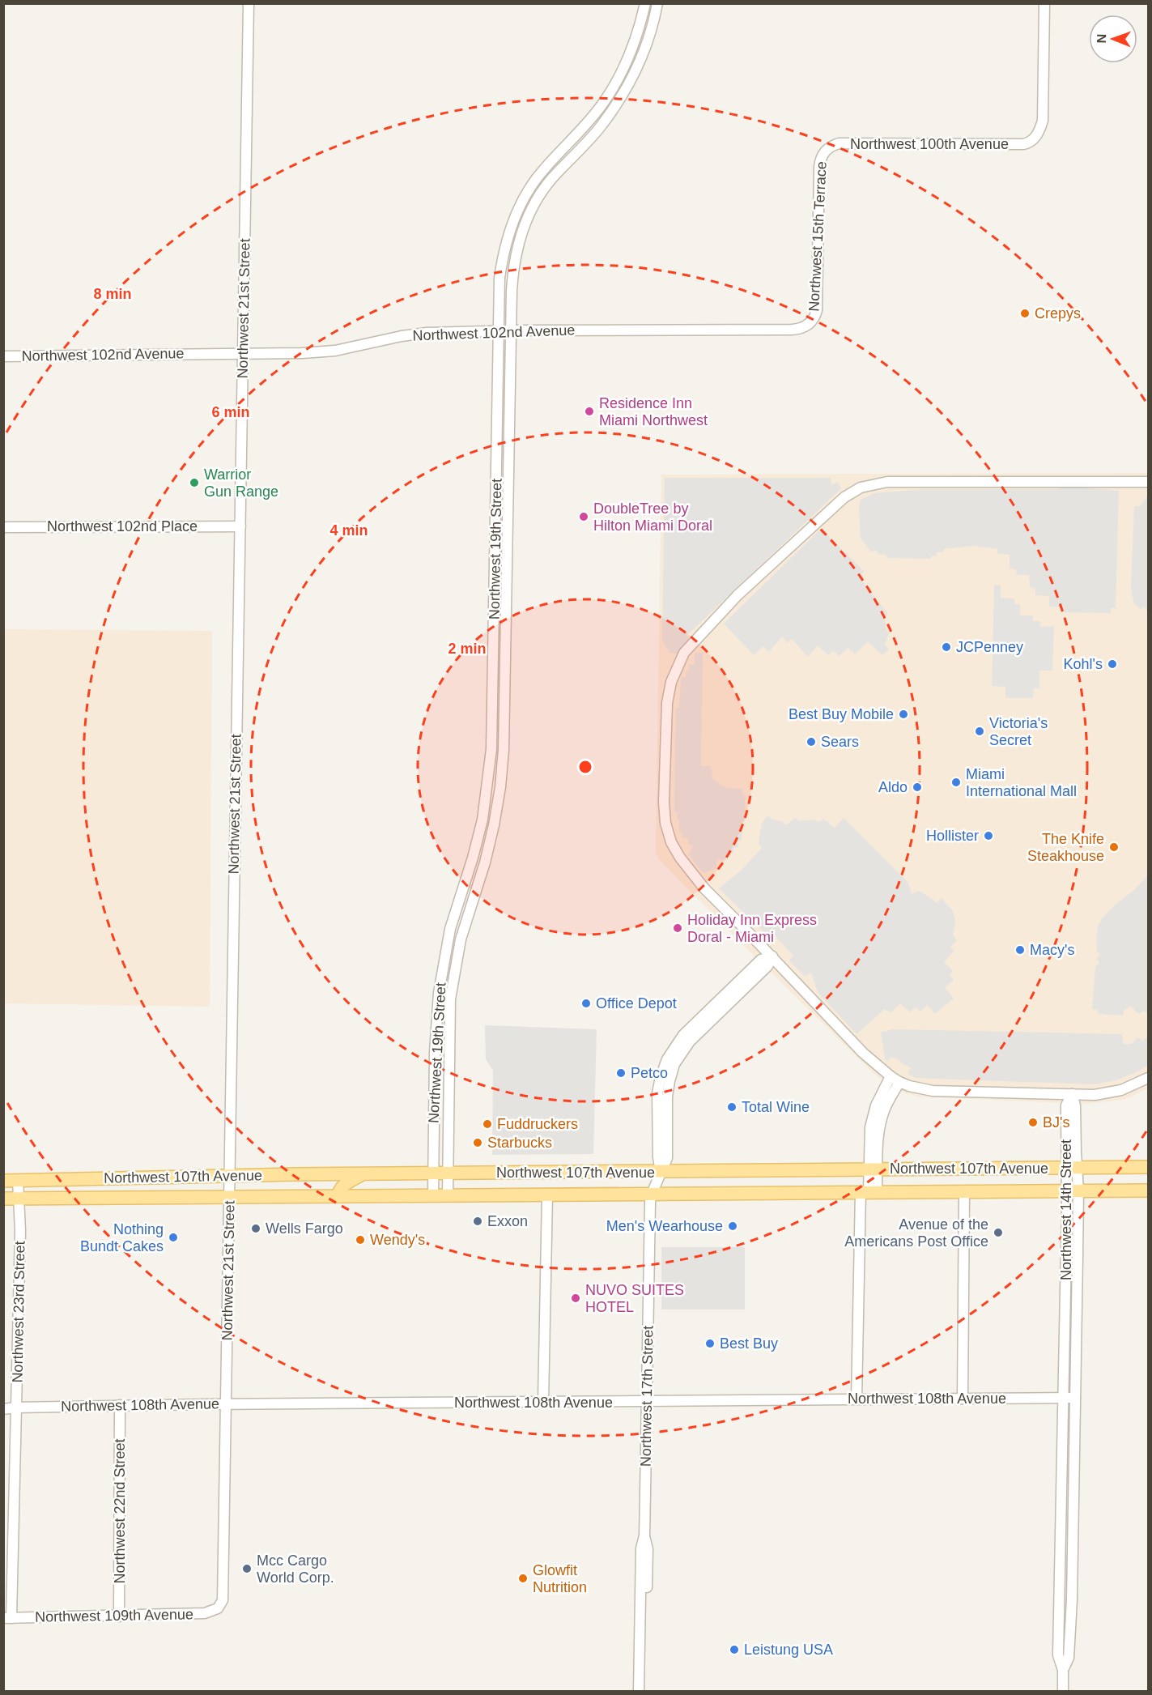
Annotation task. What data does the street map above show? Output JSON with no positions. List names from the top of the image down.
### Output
{
  "streets": {
    "main road": ["Northwest 107th Avenue"],
    "street": [
      "Northwest 100th Avenue",
      "Northwest 15th Terrace",
      "Northwest 21st Street",
      "Northwest 102nd Avenue",
      "Northwest 102nd Place",
      "Northwest 19th Street",
      "Northwest 14th Street",
      "Northwest 23rd Street",
      "Northwest 17th Street",
      "Northwest 108th Avenue",
      "Northwest 22nd Street",
      "Northwest 109th Avenue"
    ]
  },
  "crossings": [
    ["Northwest 100th Avenue", "Northwest 15th Terrace"],
    ["Northwest 15th Terrace", "Northwest 102nd Avenue"],
    ["Northwest 21st Street", "Northwest 102nd Avenue"],
    ["Northwest 21st Street", "Northwest 102nd Place"],
    ["Northwest 21st Street", "Northwest 107th Avenue"],
    ["Northwest 21st Street", "Northwest 108th Avenue"],
    ["Northwest 21st Street", "Northwest 109th Avenue"],
    ["Northwest 102nd Avenue", "Northwest 19th Street"],
    ["Northwest 19th Street", "Northwest 107th Avenue"],
    ["Northwest 107th Avenue", "Northwest 14th Street"],
    ["Northwest 107th Avenue", "Northwest 23rd Street"],
    ["Northwest 107th Avenue", "Northwest 17th Street"],
    ["Northwest 14th Street", "Northwest 108th Avenue"],
    ["Northwest 23rd Street", "Northwest 108th Avenue"],
    ["Northwest 23rd Street", "Northwest 109th Avenue"],
    ["Northwest 17th Street", "Northwest 108th Avenue"],
    ["Northwest 108th Avenue", "Northwest 22nd Street"],
    ["Northwest 22nd Street", "Northwest 109th Avenue"]
  ],
  "places": [
    "Crepys",
    "Residence Inn Miami Northwest",
    "Warrior Gun Range",
    "DoubleTree by Hilton Miami Doral",
    "JCPenney",
    "Kohl's",
    "Best Buy Mobile",
    "Victoria's Secret",
    "Sears",
    "Miami International Mall",
    "Aldo",
    "Hollister",
    "The Knife Steakhouse",
    "Holiday Inn Express Doral - Miami",
    "Macy's",
    "Office Depot",
    "Petco",
    "Total Wine",
    "BJ's",
    "Fuddruckers",
    "Starbucks",
    "Exxon",
    "Men's Wearhouse",
    "Wells Fargo",
    "Avenue of the Americans Post Office",
    "Nothing Bundt Cakes",
    "Wendy's",
    "NUVO SUITES HOTEL",
    "Best Buy",
    "Mcc Cargo World Corp.",
    "Glowfit Nutrition",
    "Leistung USA"
  ],
  "north": "left",
  "rings": [
    "8 min",
    "6 min",
    "4 min",
    "2 min"
  ]
}
